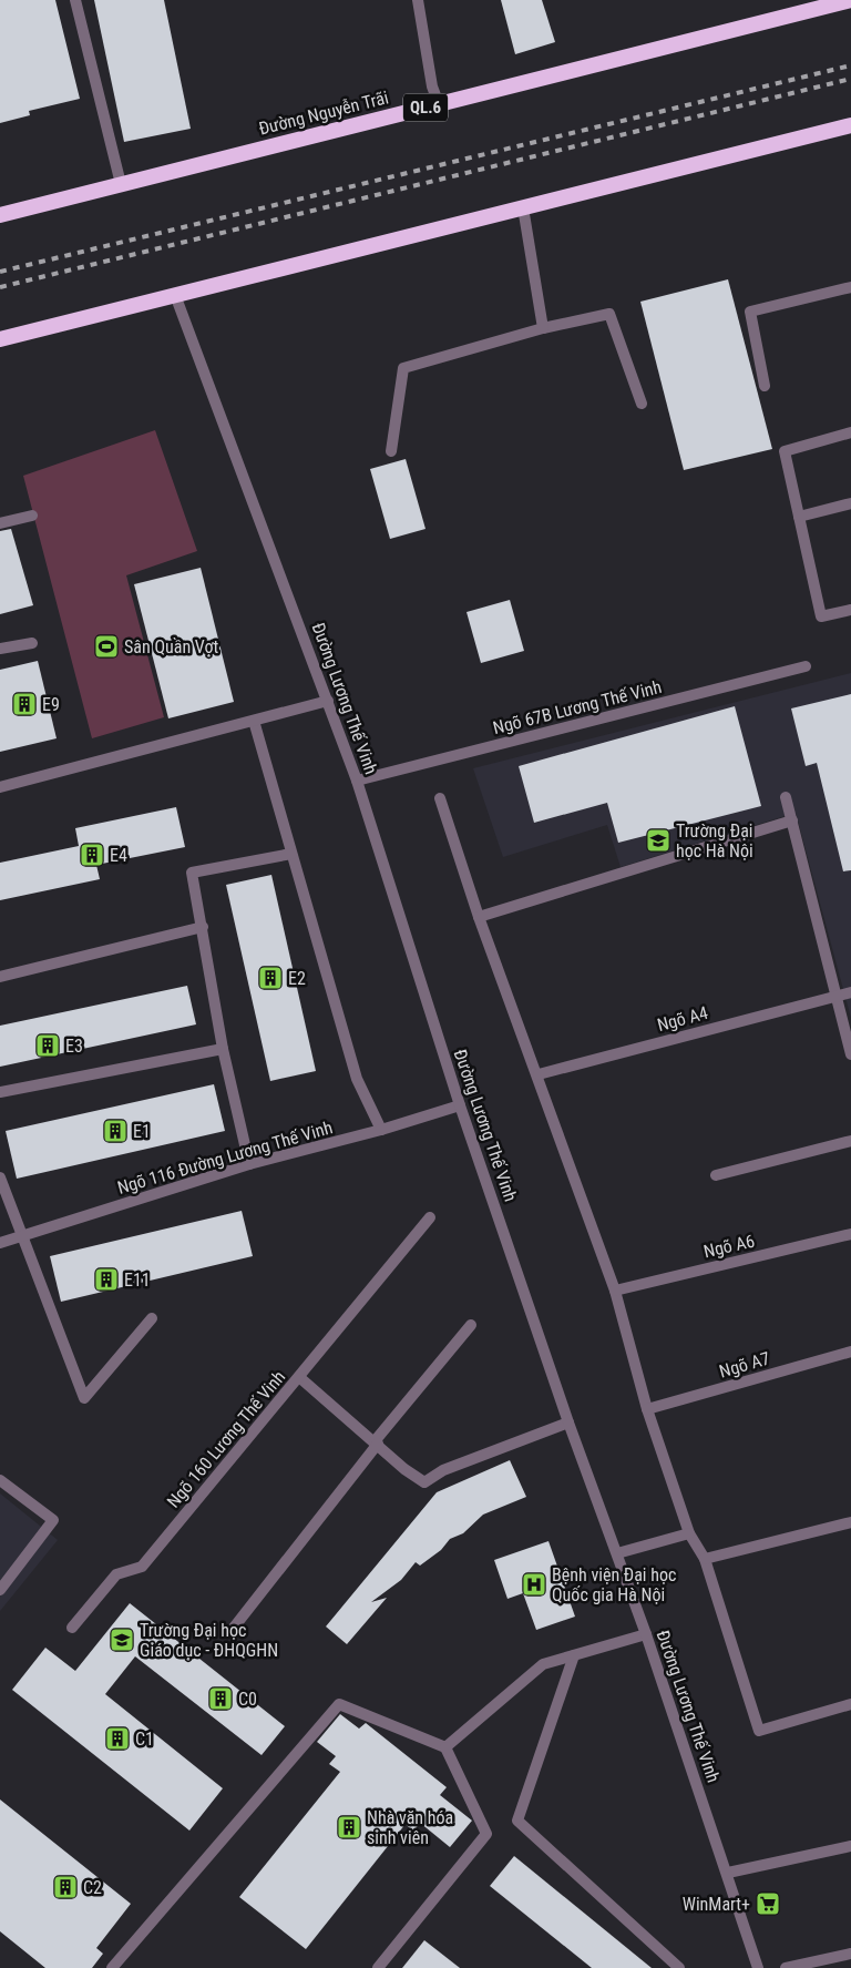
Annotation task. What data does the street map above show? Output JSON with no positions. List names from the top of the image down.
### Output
{
  "streets": {
    "highway": ["QL.6", "Đường Nguyễn Trãi"],
    "street": [
      "Đường Lương Thế Vinh",
      "Ngõ 67B Lương Thế Vinh",
      "Ngõ A4",
      "Ngõ 116 Đường Lương Thế Vinh",
      "Ngõ A6",
      "Ngõ A7",
      "Ngõ 160 Lương Thế Vinh"
    ]
  },
  "crossings": [
    ["Đường Lương Thế Vinh", "Ngõ 67B Lương Thế Vinh"],
    ["Đường Lương Thế Vinh", "Ngõ 116 Đường Lương Thế Vinh"],
    ["Đường Lương Thế Vinh", "Ngõ 160 Lương Thế Vinh"]
  ],
  "places": {
    "sports": ["Sân Quần Vợt"],
    "building": [
      "E9",
      "E4",
      "E2",
      "E3",
      "E1",
      "E11",
      "C0",
      "C1",
      "Nhà văn hóa sinh viên",
      "C2"
    ],
    "school or university": ["Trường Đại học Hà Nội", "Trường Đại học Giáo dục - ĐHQGHN"],
    "hospital": ["Bệnh viện Đại học Quốc gia Hà Nội"],
    "supermarket": ["WinMart+"]
  }
}
